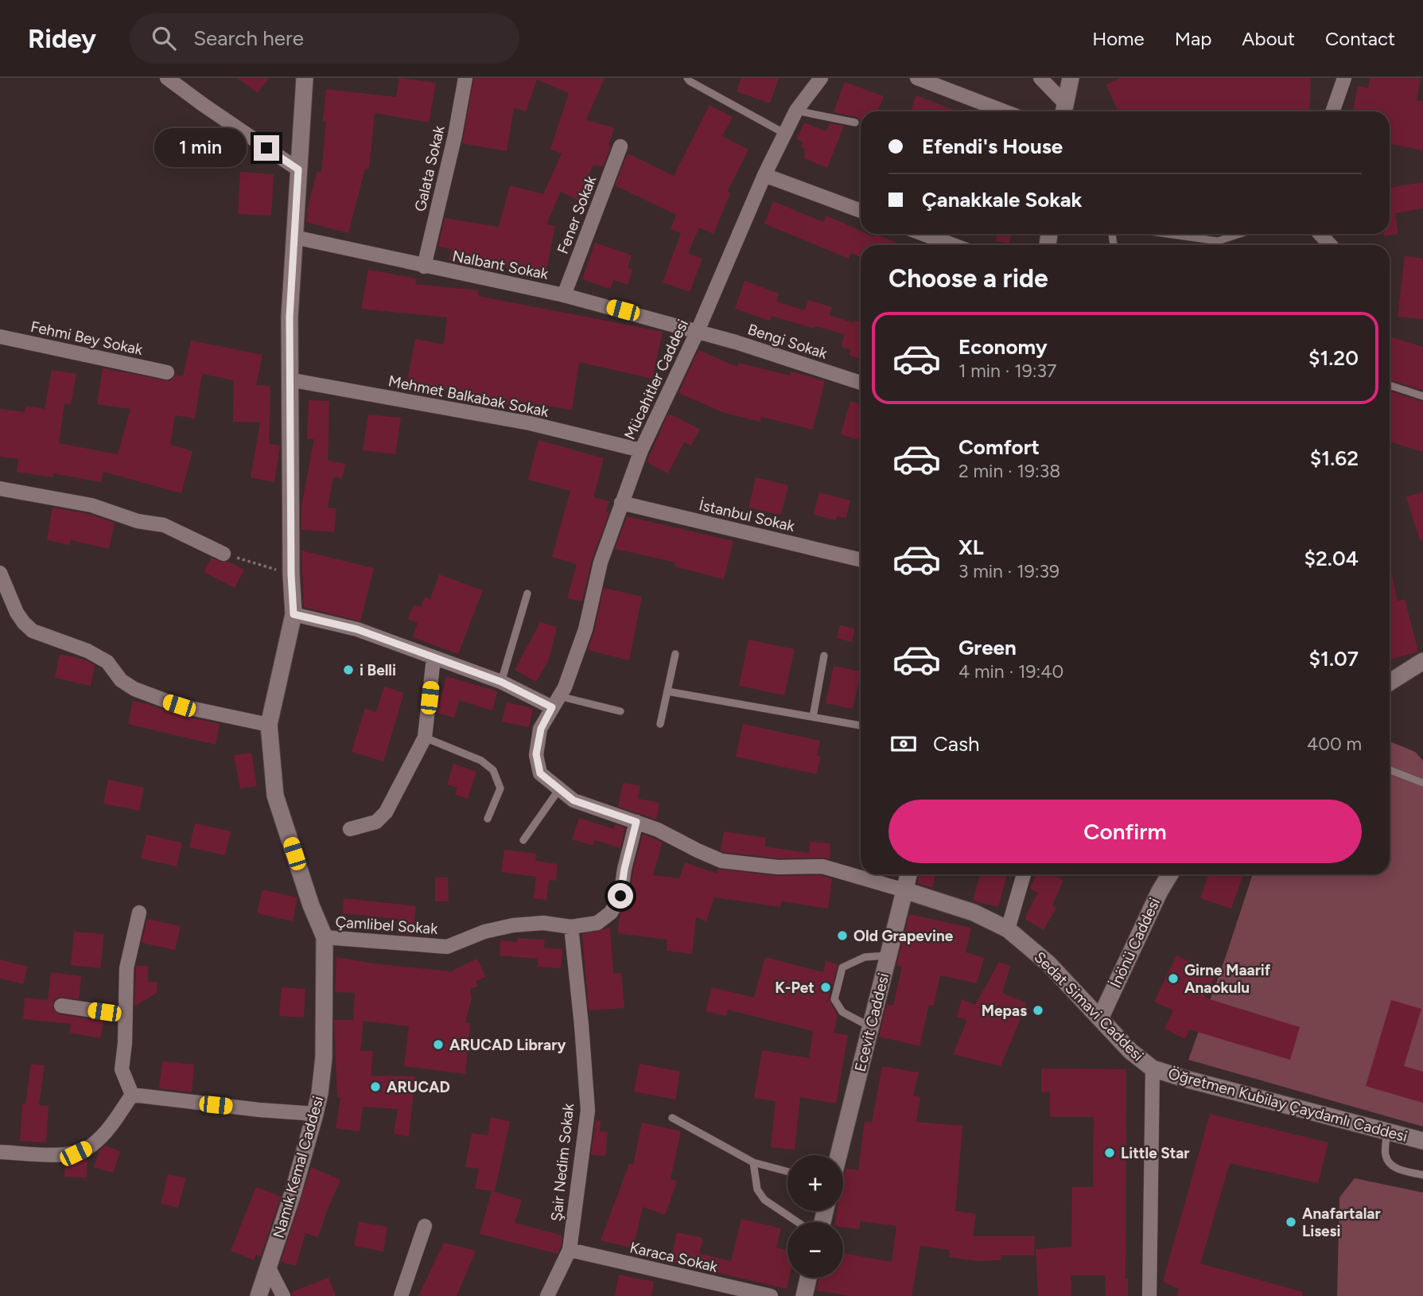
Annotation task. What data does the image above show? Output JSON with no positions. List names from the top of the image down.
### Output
{
  "streets": {
    "street": [
      "Galata Sokak",
      "Fener Sokak",
      "Nalbant Sokak",
      "Fehmi Bey Sokak",
      "Bengi Sokak",
      "Mücahitler Caddesi",
      "Mehmet Balkabak Sokak",
      "İstanbul Sokak",
      "Çamlibel Sokak",
      "İnönü Caddesi",
      "Sedat Simavi Caddesi",
      "Ecevit Caddesi",
      "Öğretmen Kubilay Çaydamlı Caddesi",
      "Şair Nedim Sokak",
      "Namık Kemal Caddesi",
      "Karaca Sokak"
    ]
  },
  "crossings": [
    ["Galata Sokak", "Nalbant Sokak"],
    ["Fener Sokak", "Nalbant Sokak"],
    ["Nalbant Sokak", "Bengi Sokak"],
    ["Nalbant Sokak", "Mücahitler Caddesi"],
    ["Nalbant Sokak", "Namık Kemal Caddesi"],
    ["Bengi Sokak", "Mücahitler Caddesi"],
    ["Mücahitler Caddesi", "Mehmet Balkabak Sokak"],
    ["Mücahitler Caddesi", "İstanbul Sokak"],
    ["Mücahitler Caddesi", "Çamlibel Sokak"],
    ["Mücahitler Caddesi", "Sedat Simavi Caddesi"],
    ["Mücahitler Caddesi", "Ecevit Caddesi"],
    ["Mehmet Balkabak Sokak", "Namık Kemal Caddesi"],
    ["Çamlibel Sokak", "Şair Nedim Sokak"],
    ["Çamlibel Sokak", "Namık Kemal Caddesi"],
    ["İnönü Caddesi", "Sedat Simavi Caddesi"],
    ["Sedat Simavi Caddesi", "Ecevit Caddesi"],
    ["Sedat Simavi Caddesi", "Öğretmen Kubilay Çaydamlı Caddesi"],
    ["Şair Nedim Sokak", "Karaca Sokak"]
  ],
  "places": [
    "i Belli",
    "Old Grapevine",
    "Girne Maarif Anaokulu",
    "K-Pet",
    "Mepas",
    "ARUCAD Library",
    "ARUCAD",
    "Little Star",
    "Anafartalar Lisesi"
  ],
  "page": {
    "header": "Ridey",
    "search": "Search here",
    "nav": [
      "Home",
      "Map",
      "About",
      "Contact"
    ],
    "banner": ["Efendi's House", "Çanakkale Sokak"],
    "bubble": "1 min",
    "heading": "Choose a ride",
    "list": [
      {
        "name": "Economy",
        "note": "1 min · 19:37",
        "value": "$1.20"
      },
      {
        "name": "Comfort",
        "note": "2 min · 19:38",
        "value": "$1.62"
      },
      {
        "name": "XL",
        "note": "3 min · 19:39",
        "value": "$2.04"
      },
      {
        "name": "Green",
        "note": "4 min · 19:40",
        "value": "$1.07"
      }
    ],
    "pay": ["Cash", "400 m"],
    "buttons": "Confirm",
    "map_buttons": ["+", "−"]
  }
}
